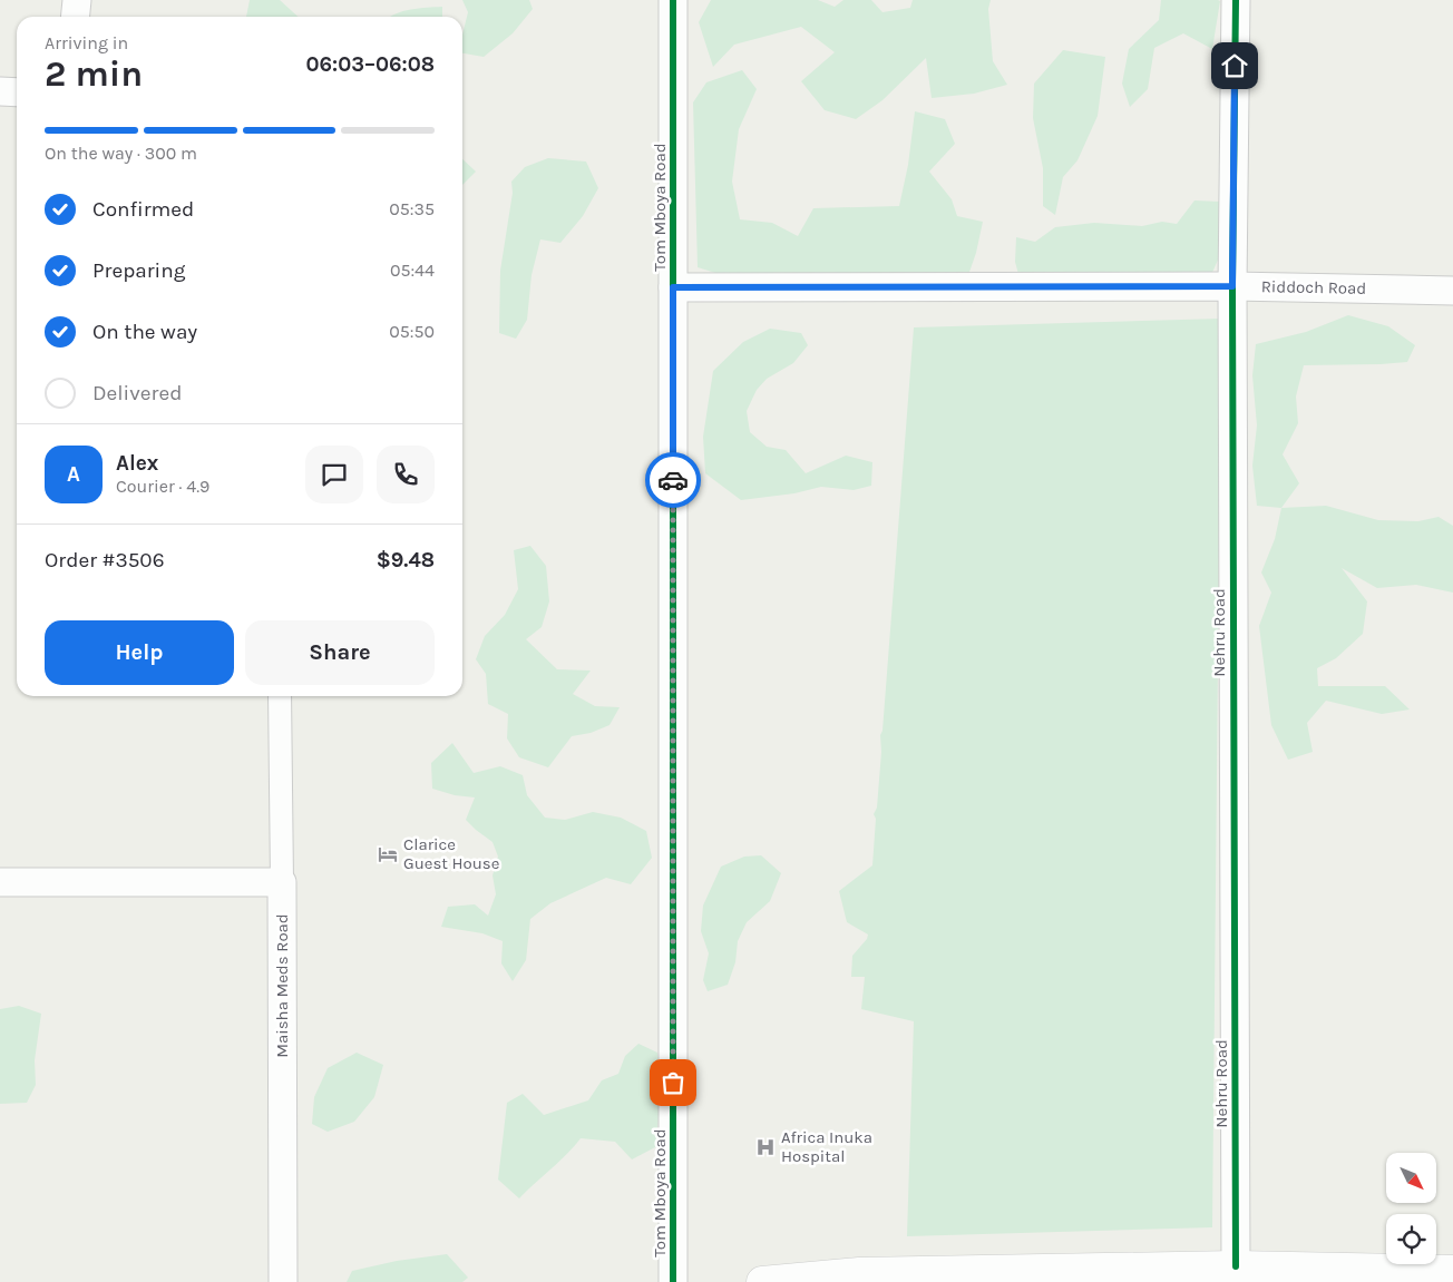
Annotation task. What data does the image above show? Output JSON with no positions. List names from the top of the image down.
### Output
{
  "streets": {
    "street": [
      "Tom Mboya Road",
      "Riddoch Road",
      "Nehru Road",
      "Maisha Meds Road"
    ]
  },
  "crossings": [
    ["Tom Mboya Road", "Riddoch Road"],
    ["Riddoch Road", "Nehru Road"]
  ],
  "places": {
    "hotel": ["Clarice Guest House"],
    "hospital": ["Africa Inuka Hospital"]
  },
  "north": "bottom right",
  "page": {
    "heading": ["2 min", "Arriving in", "06:03–06:08"],
    "panel": [
      "Alex",
      "Courier · 4.9",
      "Order #3506",
      "$9.48"
    ],
    "bar": "On the way · 300 m",
    "list": [
      ["Confirmed", "05:35"],
      ["Preparing", "05:44"],
      ["On the way", "05:50"],
      "Delivered"
    ],
    "round": "A",
    "buttons": ["Help", "Share"]
  }
}
